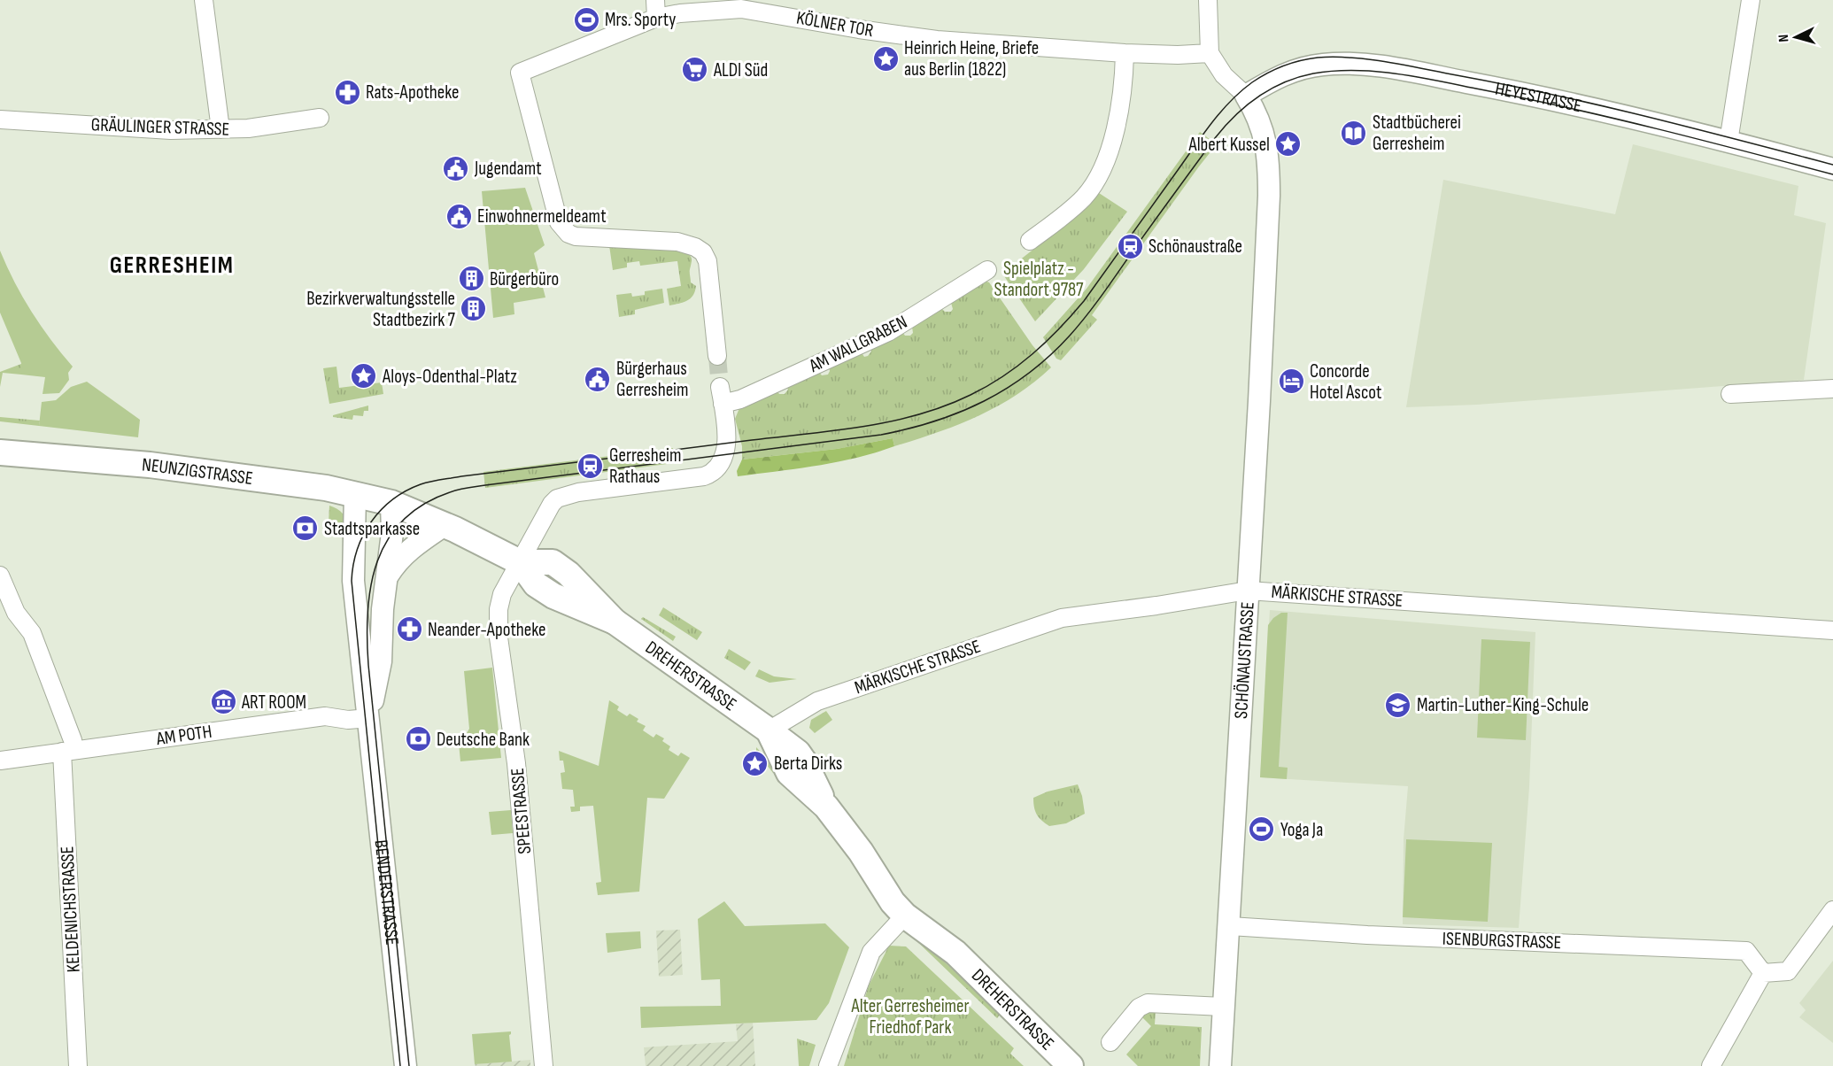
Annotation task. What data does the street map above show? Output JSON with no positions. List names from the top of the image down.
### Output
{
  "streets": {
    "main road": ["NEUNZIGSTRASSE", "DREHERSTRASSE"],
    "street": [
      "KÖLNER TOR",
      "HEYESTRASSE",
      "GRÄULINGER STRASSE",
      "AM WALLGRABEN",
      "MÄRKISCHE STRASSE",
      "SCHÖNAUSTRASSE",
      "AM POTH",
      "SPEESTRASSE",
      "BENDERSTRASSE",
      "KELDENICHSTRASSE",
      "ISENBURGSTRASSE"
    ]
  },
  "crossings": [
    ["HEYESTRASSE", "SCHÖNAUSTRASSE"],
    ["AM WALLGRABEN", "DREHERSTRASSE"],
    ["AM WALLGRABEN", "SPEESTRASSE"],
    ["NEUNZIGSTRASSE", "DREHERSTRASSE"],
    ["NEUNZIGSTRASSE", "BENDERSTRASSE"],
    ["MÄRKISCHE STRASSE", "SCHÖNAUSTRASSE"],
    ["MÄRKISCHE STRASSE", "DREHERSTRASSE"],
    ["SCHÖNAUSTRASSE", "ISENBURGSTRASSE"],
    ["DREHERSTRASSE", "SPEESTRASSE"],
    ["DREHERSTRASSE", "BENDERSTRASSE"],
    ["AM POTH", "BENDERSTRASSE"],
    ["AM POTH", "KELDENICHSTRASSE"]
  ],
  "districts": ["GERRESHEIM"],
  "parks": ["Spielplatz - Standort 9787", "Alter Gerresheimer Friedhof Park"],
  "places": {
    "sports": ["Mrs. Sporty", "Yoga Ja"],
    "place": [
      "Heinrich Heine, Briefe aus Berlin (1822)",
      "Albert Kussel",
      "Aloys-Odenthal-Platz",
      "Berta Dirks"
    ],
    "supermarket": ["ALDI Süd"],
    "pharmacy": ["Rats-Apotheke", "Neander-Apotheke"],
    "library": ["Stadtbücherei Gerresheim"],
    "public building": ["Jugendamt", "Einwohnermeldeamt", "Bürgerhaus Gerresheim"],
    "station": ["Schönaustraße", "Gerresheim Rathaus"],
    "building": ["Bürgerbüro", "Bezirkverwaltungsstelle Stadtbezirk 7"],
    "hotel": ["Concorde Hotel Ascot"],
    "bank": ["Stadtsparkasse", "Deutsche Bank"],
    "museum": ["ART ROOM"],
    "school or university": ["Martin-Luther-King-Schule"]
  },
  "north": "left"
}
